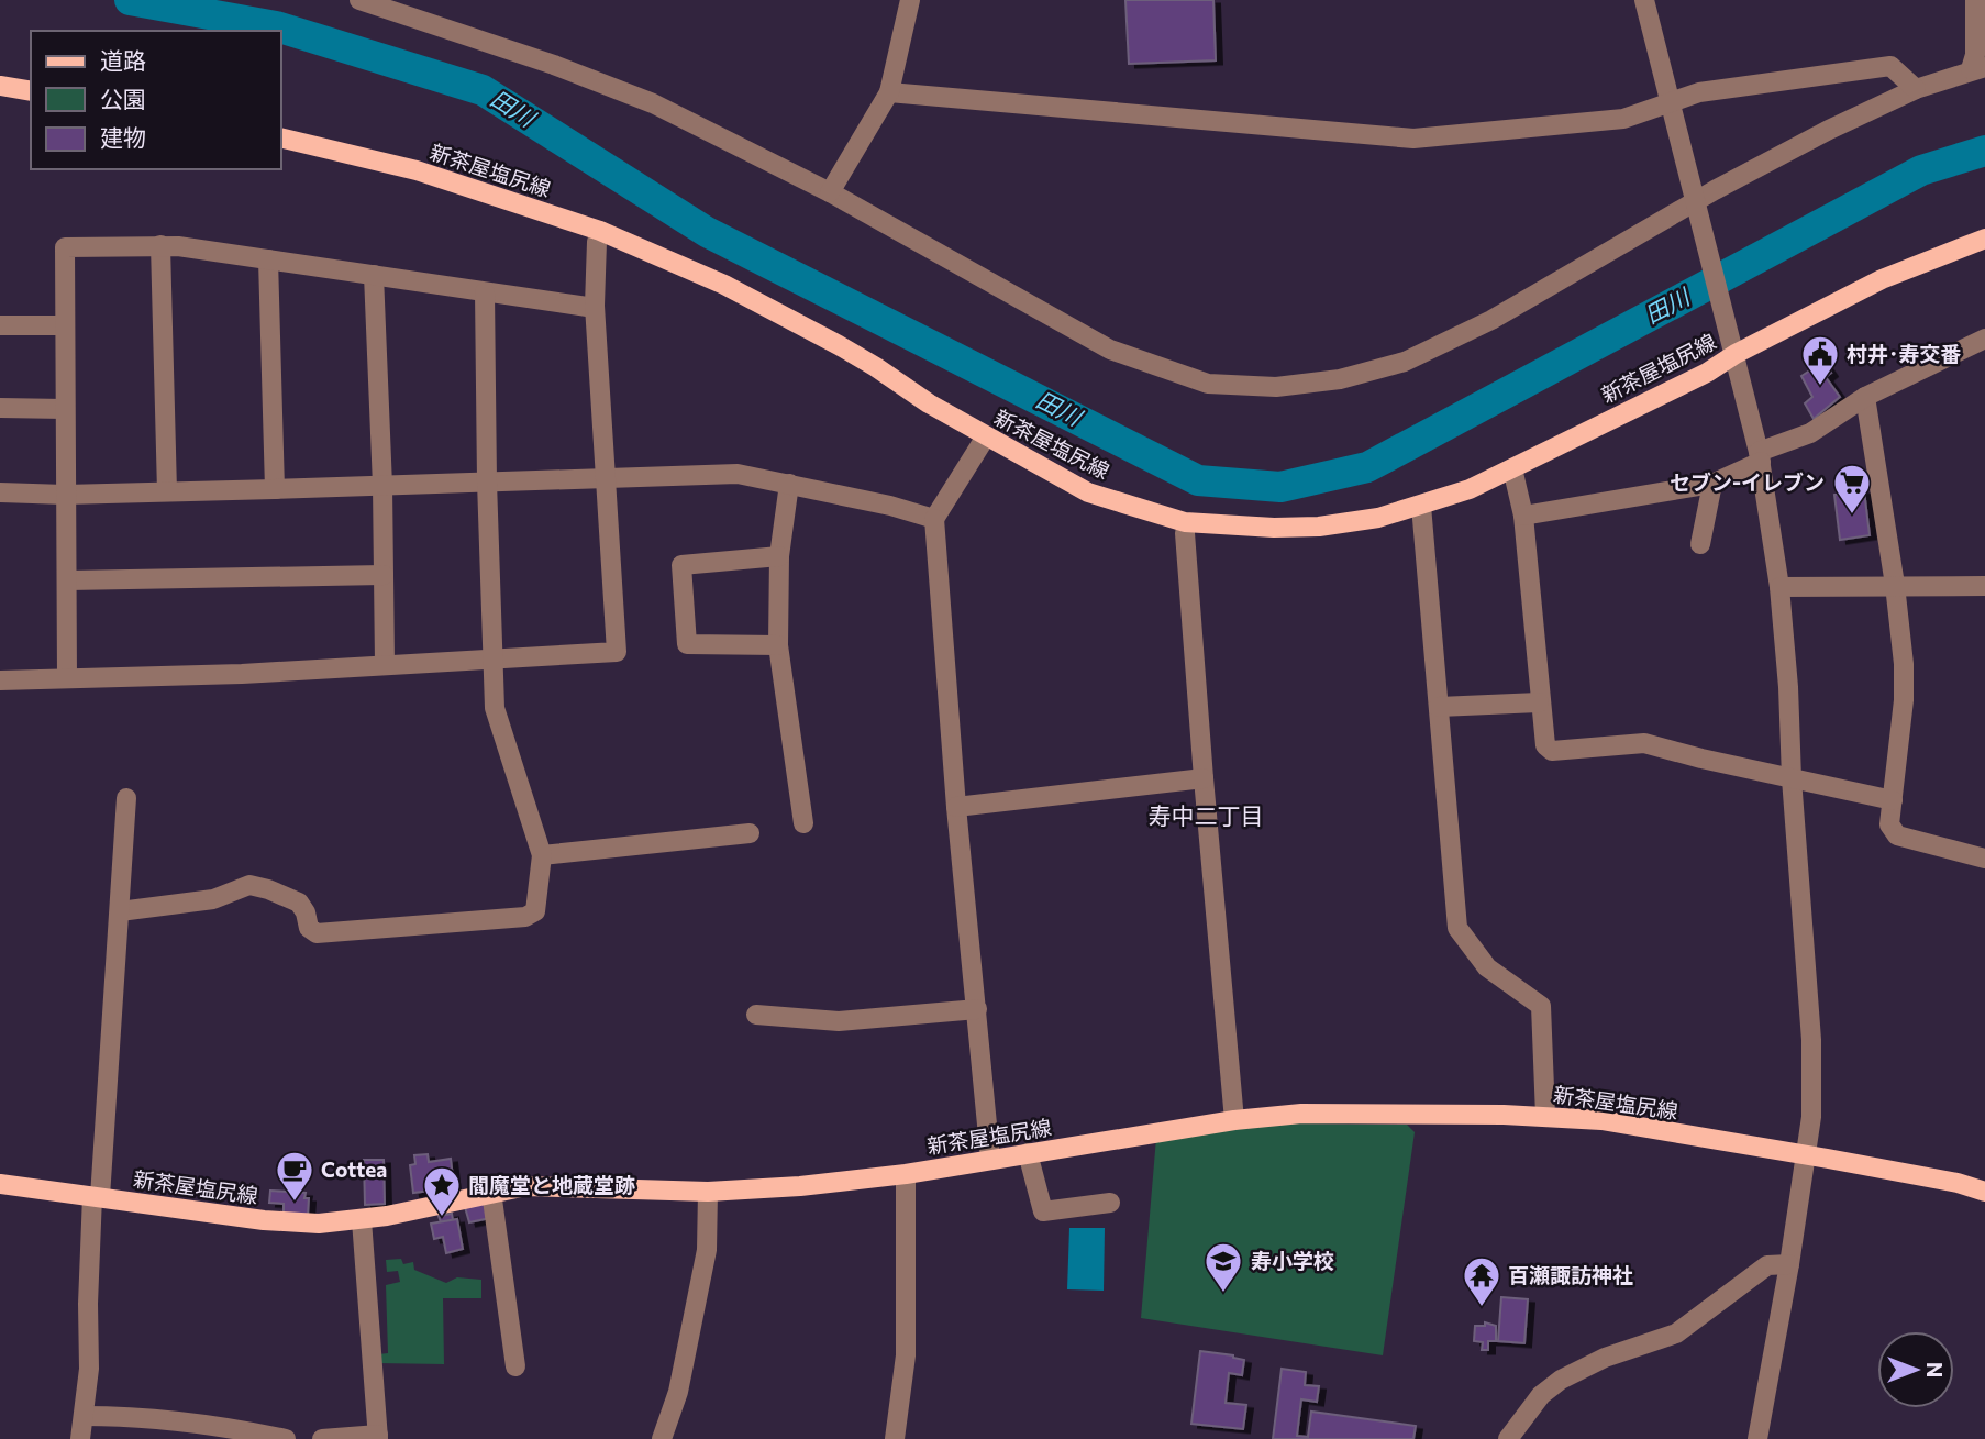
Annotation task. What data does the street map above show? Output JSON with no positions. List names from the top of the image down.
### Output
{
  "streets": {
    "main road": ["新茶屋塩尻線"]
  },
  "districts": ["寿中二丁目"],
  "water": ["田川"],
  "places": {
    "public building": ["村井･寿交番"],
    "supermarket": ["セブン-イレブン"],
    "cafe": ["Cottea"],
    "place": ["閻魔堂と地蔵堂跡"],
    "school or university": ["寿小学校"],
    "temple": ["百瀬諏訪神社"]
  },
  "legend": ["道路", "公園", "建物"],
  "north": "right"
}
